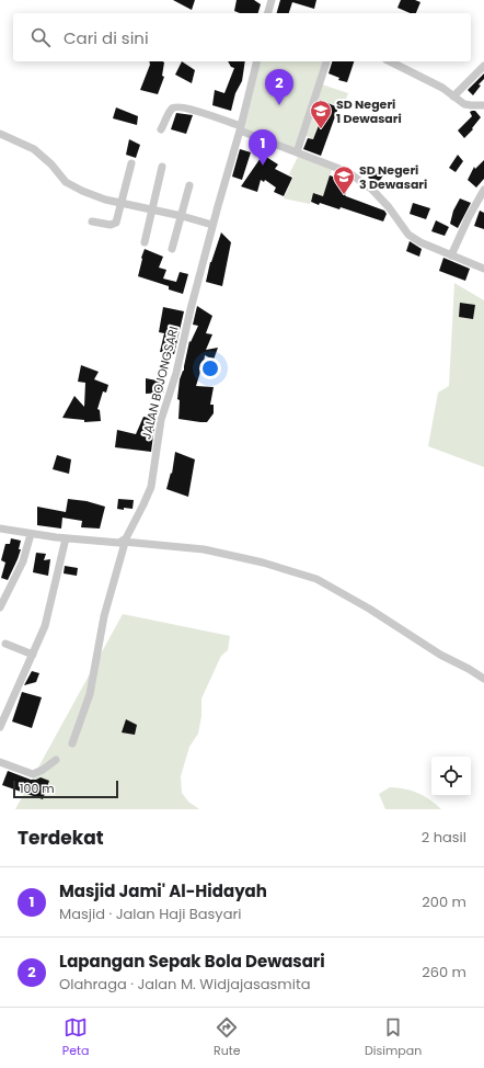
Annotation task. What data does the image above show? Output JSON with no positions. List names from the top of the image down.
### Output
{
  "streets": {
    "street": ["JALAN BOJONGSARI"]
  },
  "places": {
    "school or university": ["SD Negeri 1 Dewasari", "SD Negeri 3 Dewasari"]
  },
  "scale_bar": "100 m",
  "page": {
    "search": "Cari di sini",
    "pins": ["2", "1"],
    "scale": "100 m",
    "heading": ["Terdekat", "2 hasil"],
    "list": [
      {
        "mark": "1",
        "name": "Masjid Jami' Al-Hidayah",
        "note": "Masjid · Jalan Haji Basyari",
        "value": "200 m"
      },
      {
        "mark": "2",
        "name": "Lapangan Sepak Bola Dewasari",
        "note": "Olahraga · Jalan M. Widjajasasmita",
        "value": "260 m"
      }
    ],
    "nav": ["Peta", "Rute", "Disimpan"]
  }
}
